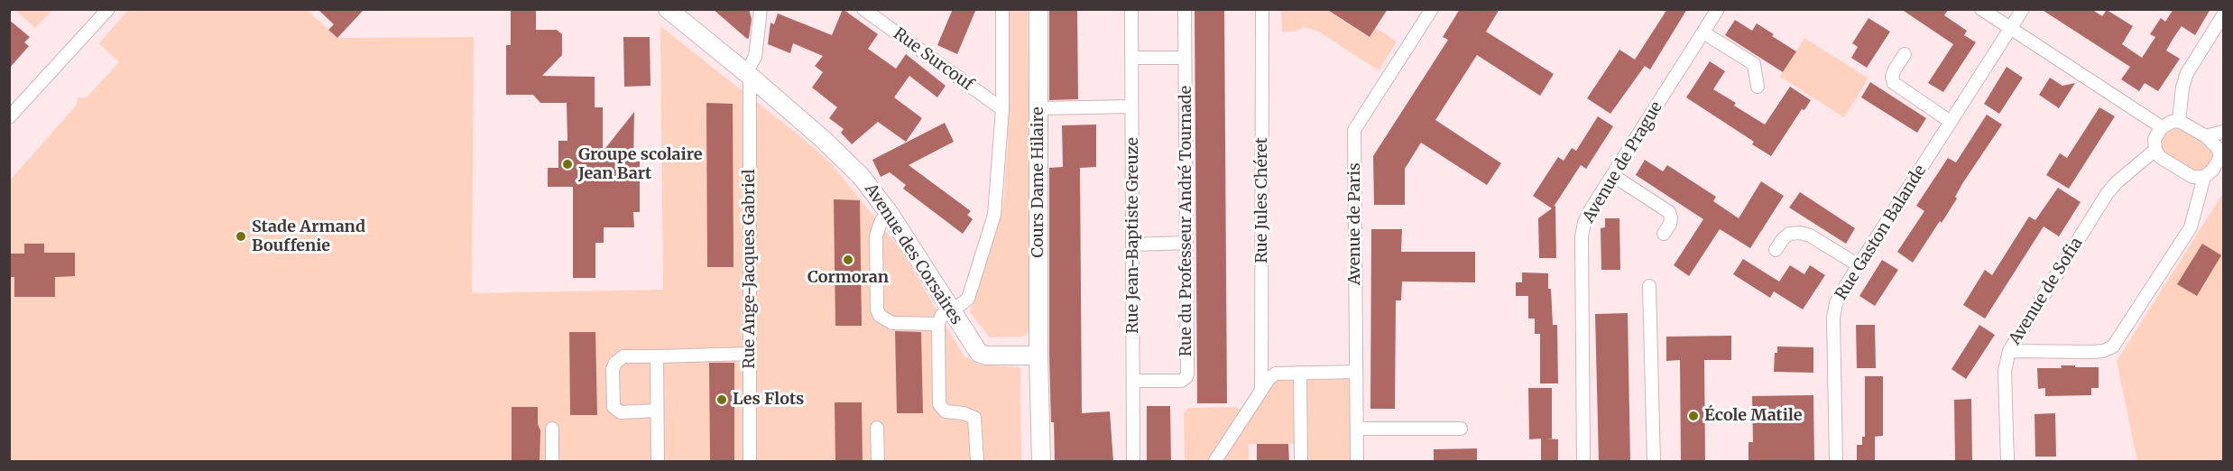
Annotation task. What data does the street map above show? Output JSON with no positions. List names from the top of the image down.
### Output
{
  "streets": {
    "street": [
      "Rue Surcouf",
      "Avenue de Prague",
      "Cours Dame Hilaire",
      "Rue Jules Chéret",
      "Rue du Professeur André Tournade",
      "Avenue de Paris",
      "Rue Gaston Balande",
      "Rue Jean-Baptiste Greuze",
      "Avenue des Corsaires",
      "Rue Ange-Jacques Gabriel",
      "Avenue de Sofia"
    ]
  },
  "crossings": [
    ["Cours Dame Hilaire", "Avenue des Corsaires"],
    ["Rue du Professeur André Tournade", "Rue Jean-Baptiste Greuze"],
    ["Avenue des Corsaires", "Rue Ange-Jacques Gabriel"]
  ],
  "places": [
    "Groupe scolaire Jean Bart",
    "Stade Armand Bouffenie",
    "Cormoran",
    "Les Flots",
    "École Matile"
  ]
}
